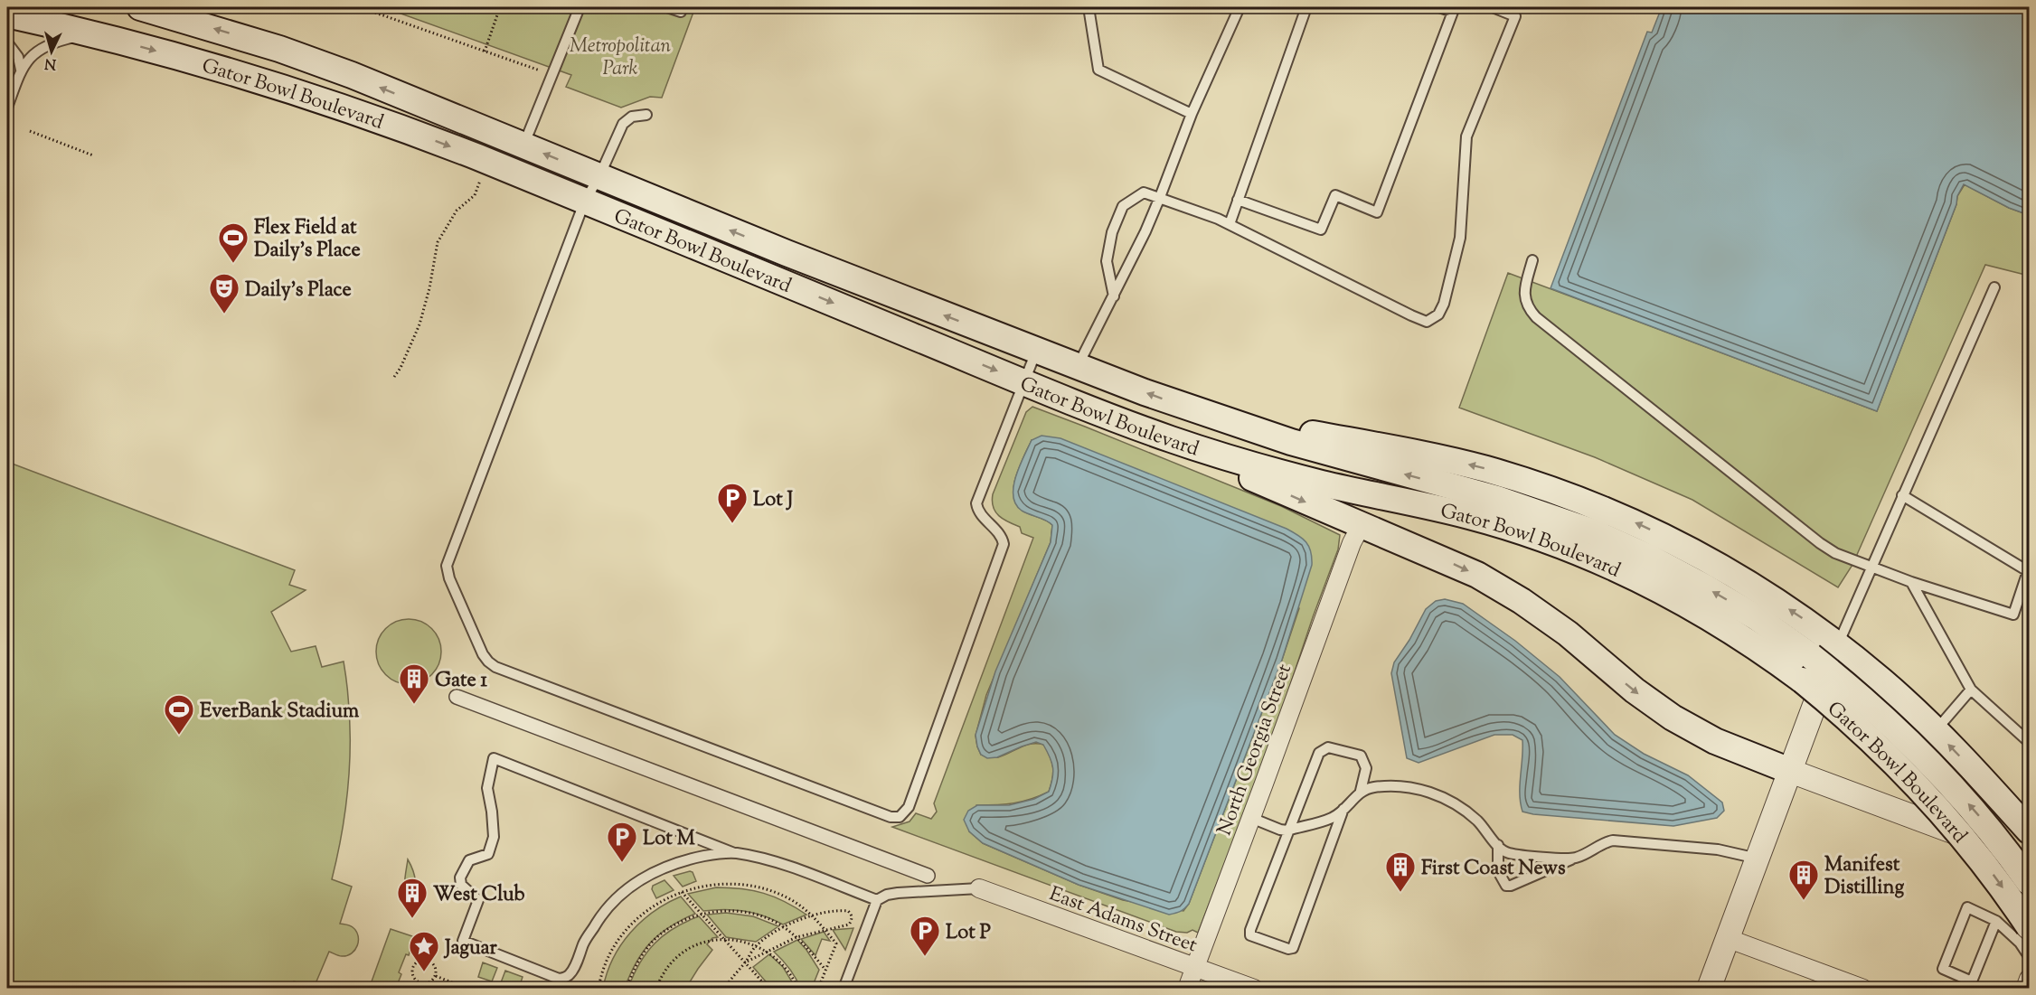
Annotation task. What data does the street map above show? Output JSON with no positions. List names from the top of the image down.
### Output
{
  "streets": {
    "main road": ["Gator Bowl Boulevard"],
    "street": ["North Georgia Street", "East Adams Street"]
  },
  "crossings": [
    ["North Georgia Street", "East Adams Street"]
  ],
  "parks": ["Metropolitan Park"],
  "places": {
    "sports": ["Flex Field at Daily's Place", "EverBank Stadium"],
    "theatre": ["Daily's Place"],
    "parking": ["Lot J", "Lot M", "Lot P"],
    "building": [
      "Gate 1",
      "First Coast News",
      "Manifest Distilling",
      "West Club"
    ],
    "place": ["Jaguar"]
  },
  "north": "bottom"
}
